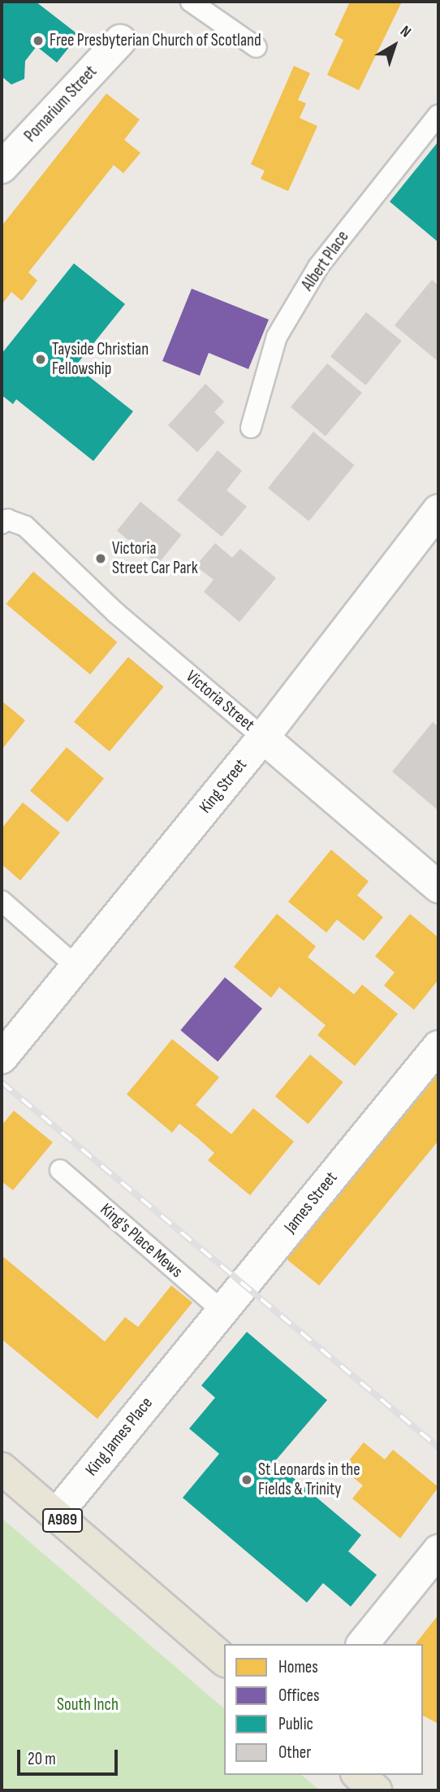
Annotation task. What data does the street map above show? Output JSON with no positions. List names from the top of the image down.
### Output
{
  "streets": {
    "main road": ["A989"],
    "street": [
      "Pomarium Street",
      "Victoria Street",
      "King Street",
      "James Street",
      "King James Place"
    ],
    "lane": ["Albert Place", "King's Place Mews"]
  },
  "crossings": [
    ["Victoria Street", "King Street"],
    ["James Street", "King's Place Mews"],
    ["James Street", "King James Place"],
    ["King James Place", "A989"]
  ],
  "parks": ["South Inch"],
  "places": [
    "Free Presbyterian Church of Scotland",
    "Tayside Christian Fellowship",
    "Victoria Street Car Park",
    "St Leonards in the Fields & Trinity"
  ],
  "legend": [
    "Homes",
    "Offices",
    "Public",
    "Other"
  ],
  "scale_bar": "20 m",
  "north": "top right"
}
